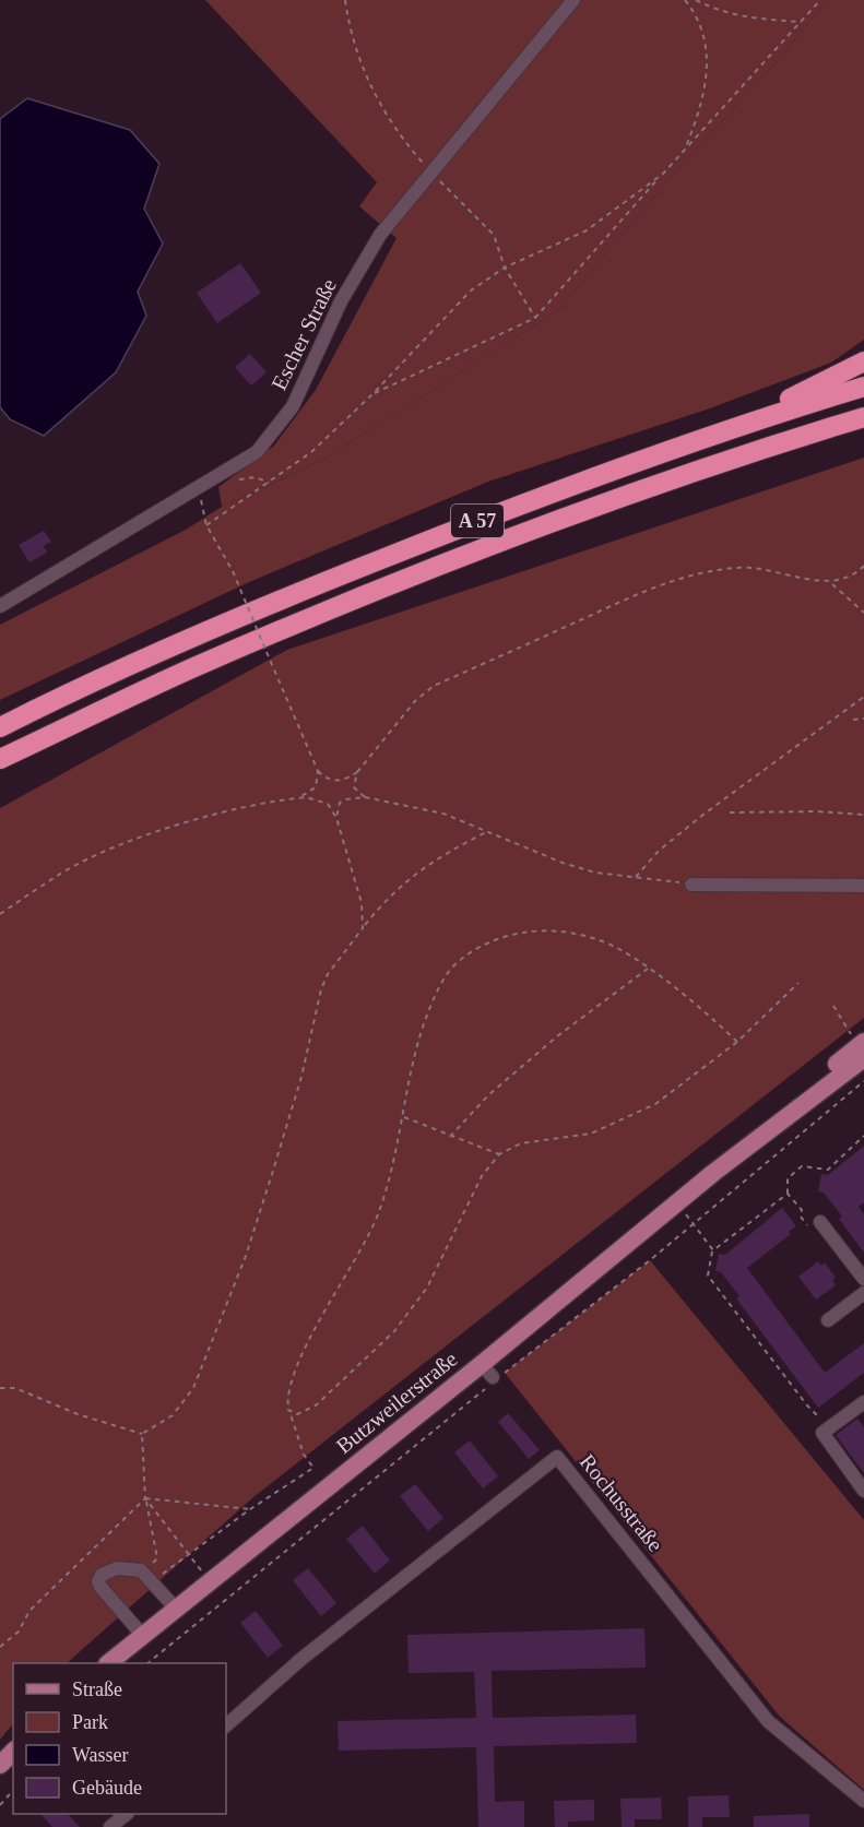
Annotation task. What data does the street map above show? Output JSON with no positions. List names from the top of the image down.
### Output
{
  "streets": {
    "highway": ["A 57"],
    "main road": ["Butzweilerstraße"],
    "street": ["Escher Straße", "Rochusstraße"]
  },
  "legend": [
    "Straße",
    "Park",
    "Wasser",
    "Gebäude"
  ]
}
